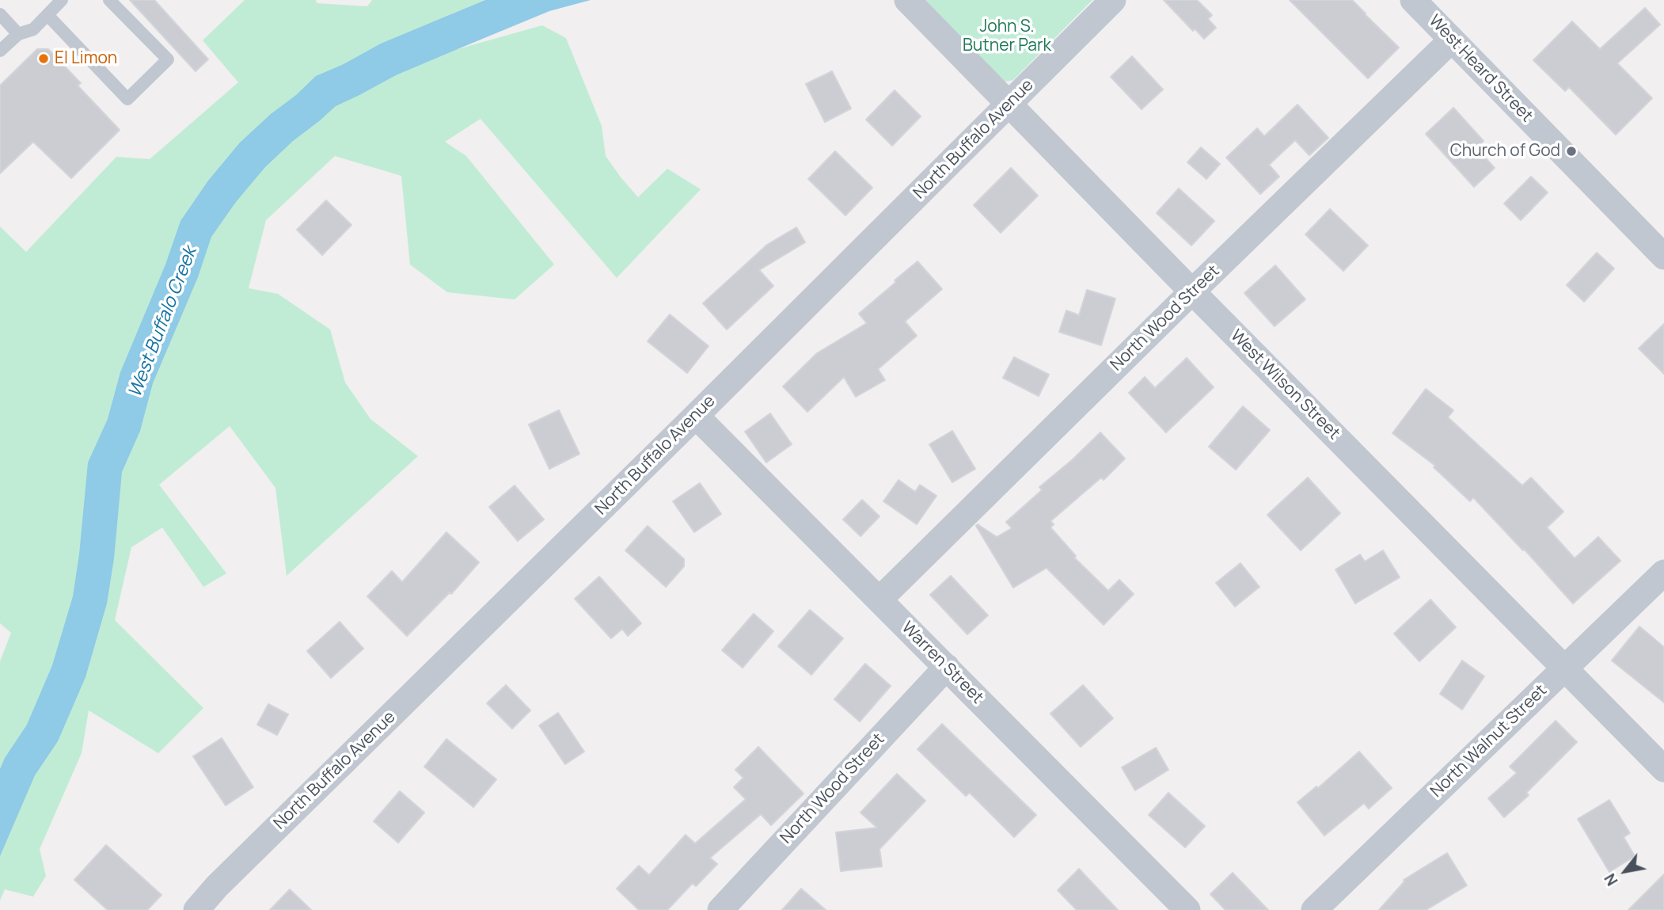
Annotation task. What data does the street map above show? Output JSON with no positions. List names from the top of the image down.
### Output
{
  "streets": {
    "street": [
      "West Heard Street",
      "North Buffalo Avenue",
      "North Wood Street",
      "West Wilson Street",
      "Warren Street",
      "North Walnut Street"
    ]
  },
  "crossings": [
    ["West Heard Street", "North Wood Street"],
    ["North Buffalo Avenue", "West Wilson Street"],
    ["North Buffalo Avenue", "Warren Street"],
    ["North Wood Street", "West Wilson Street"],
    ["North Wood Street", "Warren Street"],
    ["West Wilson Street", "North Walnut Street"]
  ],
  "water": ["West Buffalo Creek"],
  "parks": ["John S. Butner Park"],
  "places": ["El Limon", "Church of God"],
  "north": "bottom left"
}
